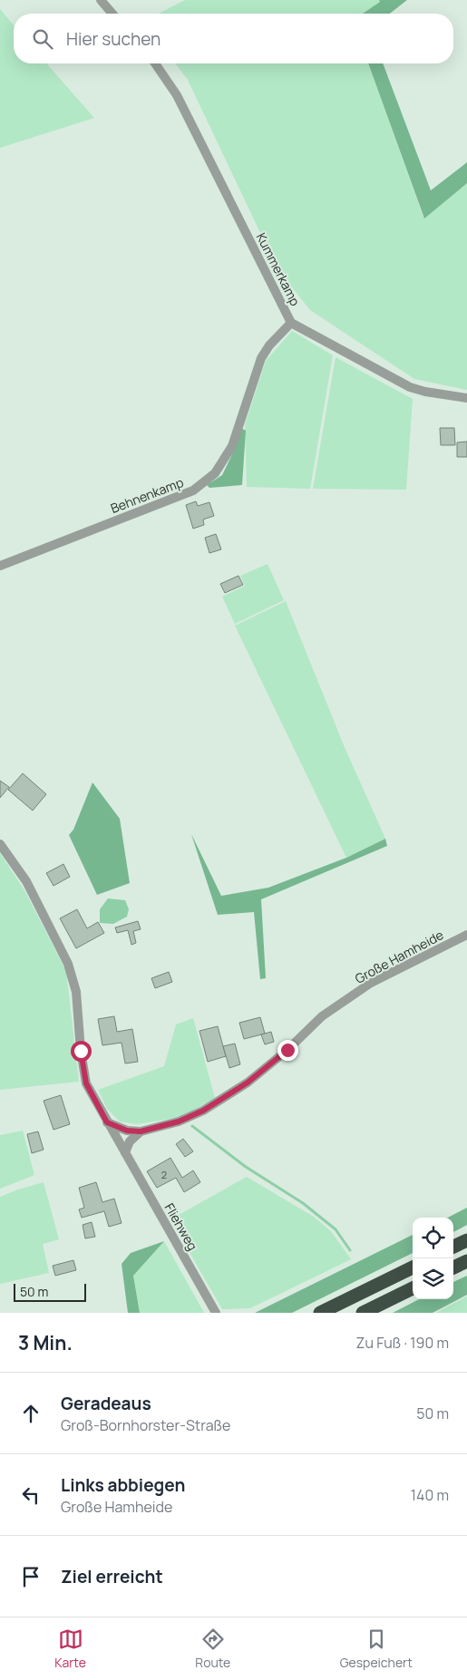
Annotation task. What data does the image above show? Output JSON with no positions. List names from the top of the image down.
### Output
{
  "streets": {
    "street": [
      "Kummerkamp",
      "Behnenkamp",
      "Große Hamheide",
      "Fliehweg"
    ]
  },
  "crossings": [
    ["Kummerkamp", "Behnenkamp"],
    ["Große Hamheide", "Fliehweg"]
  ],
  "house_numbers": ["2"],
  "scale_bar": "50 m",
  "page": {
    "search": "Hier suchen",
    "scale": "50 m",
    "heading": ["3 Min.", "Zu Fuß · 190 m"],
    "list": [
      ["Geradeaus", "Groß-Bornhorster-Straße", "50 m"],
      ["Links abbiegen", "Große Hamheide", "140 m"],
      "Ziel erreicht"
    ],
    "nav": ["Karte", "Route", "Gespeichert"]
  }
}
